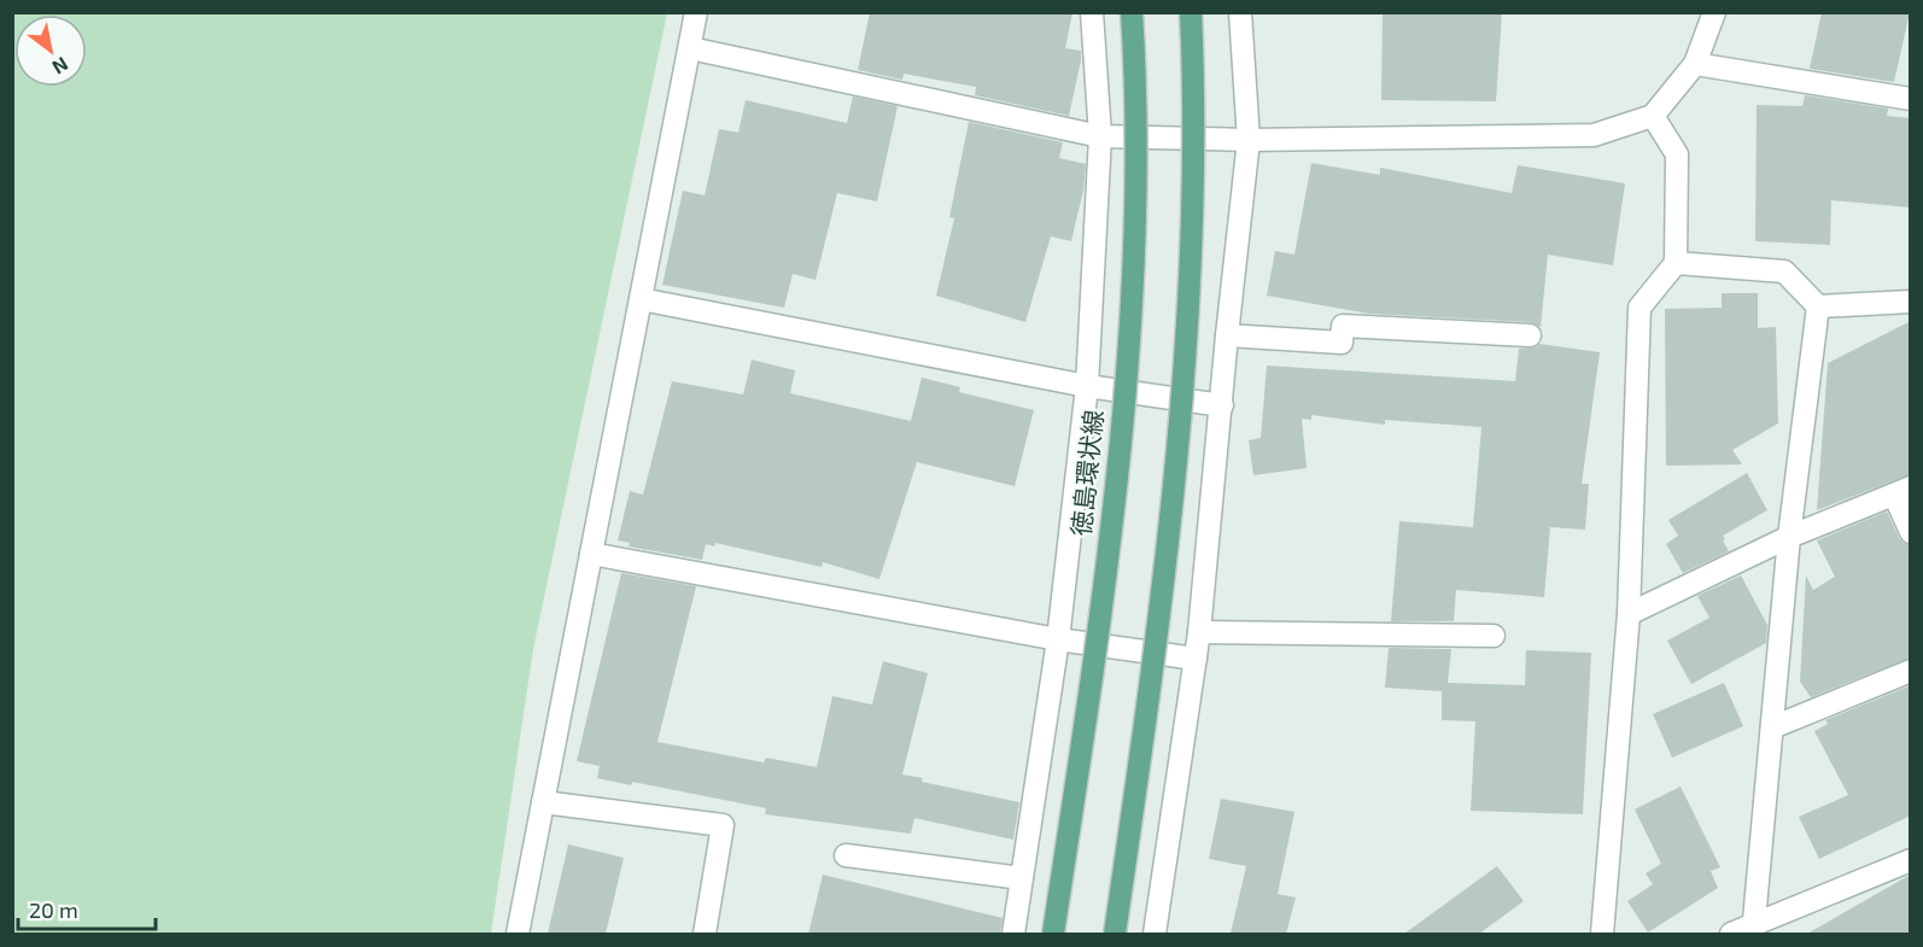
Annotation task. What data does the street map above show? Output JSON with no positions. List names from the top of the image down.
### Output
{
  "streets": {
    "main road": ["徳島環状線"]
  },
  "scale_bar": "20 m",
  "north": "bottom right"
}
